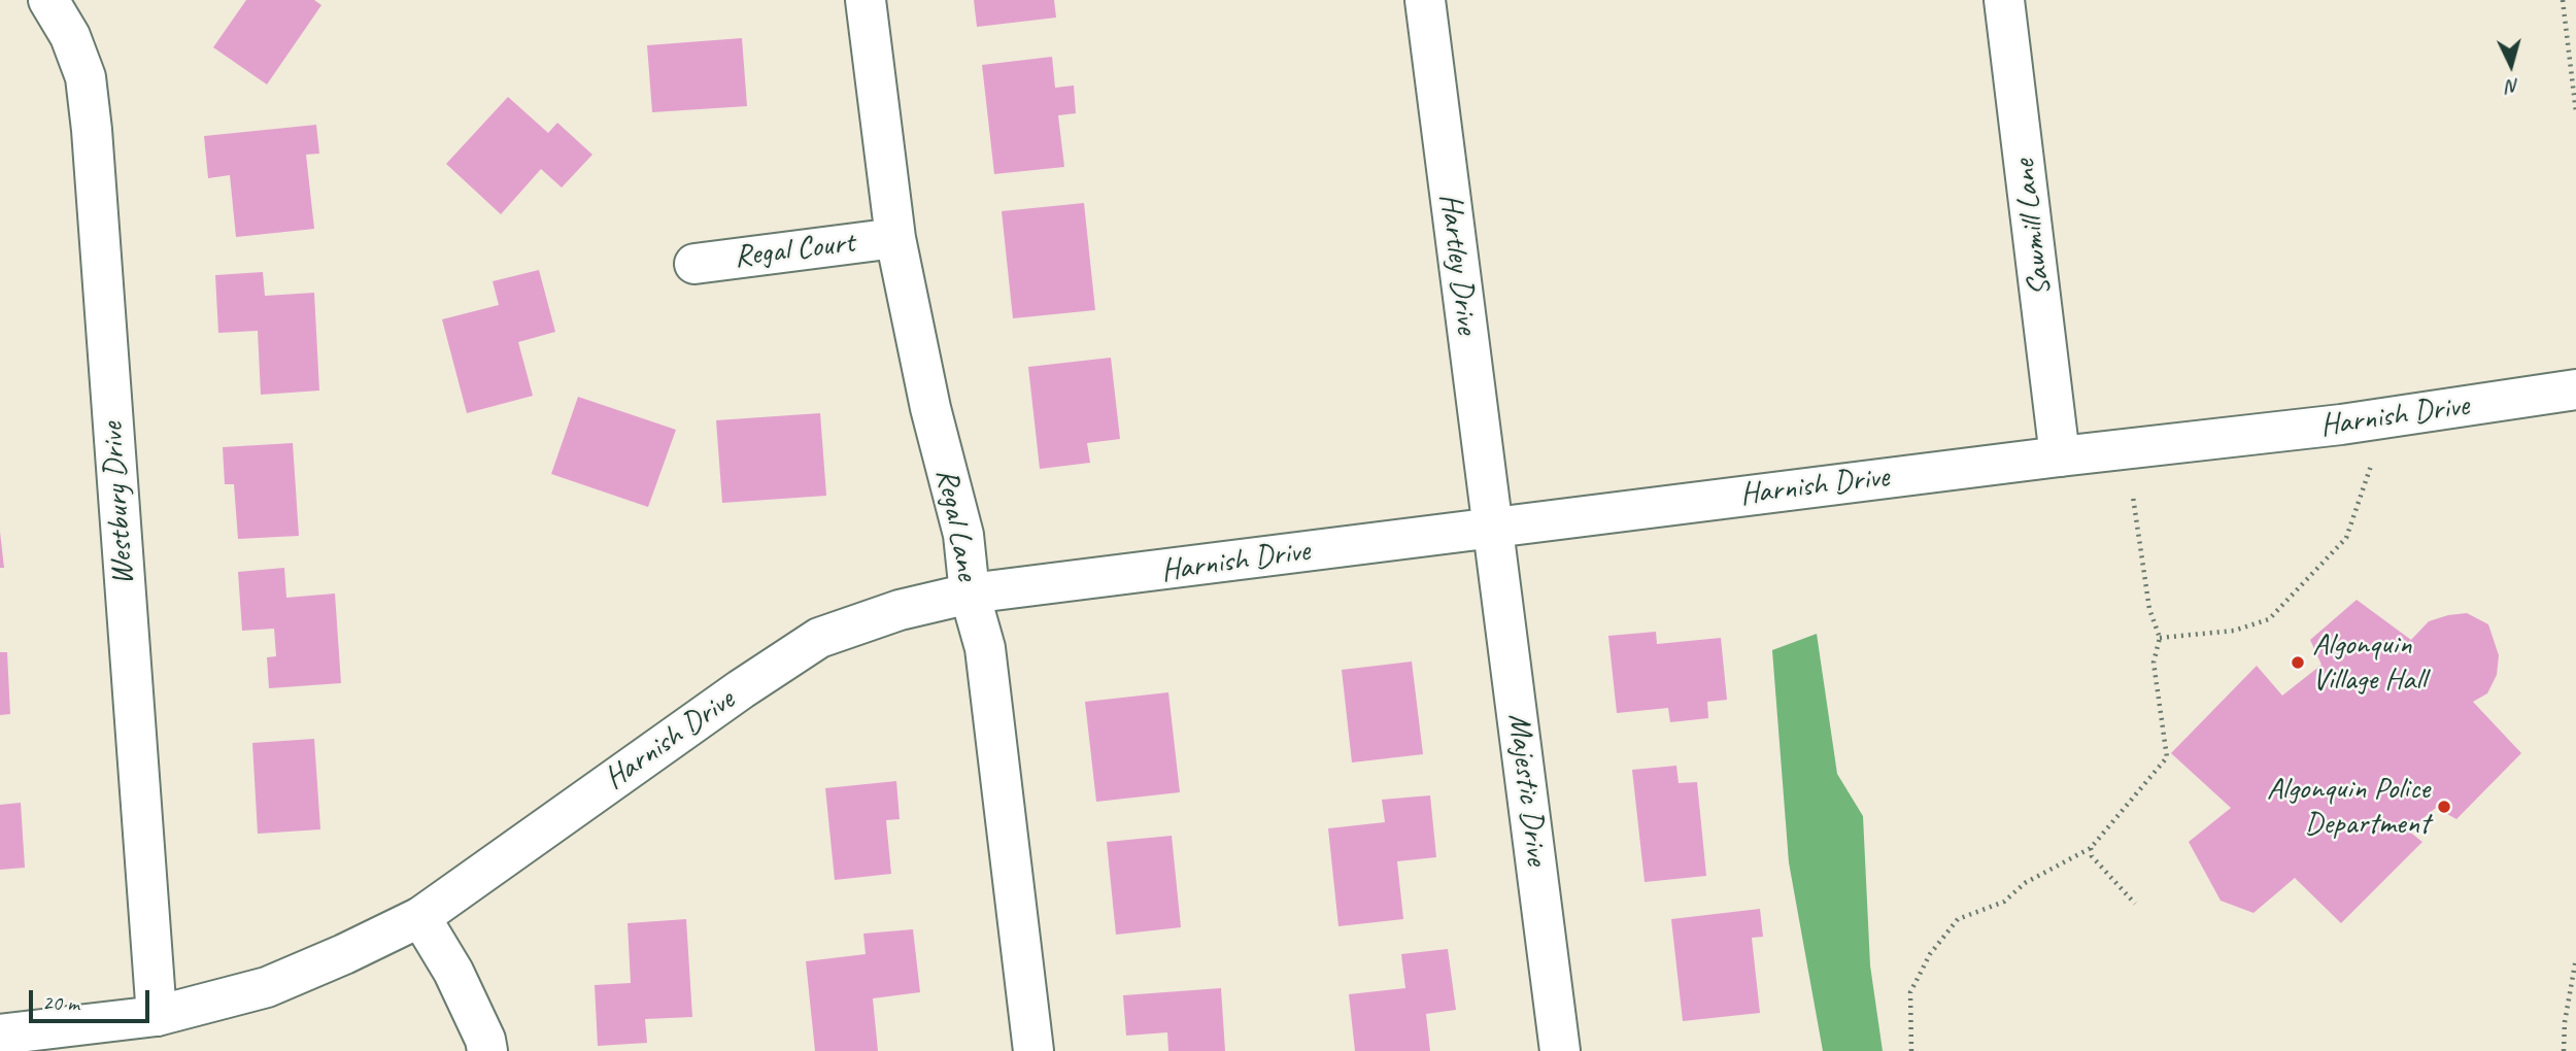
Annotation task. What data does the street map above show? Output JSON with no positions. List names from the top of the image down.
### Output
{
  "streets": {
    "street": [
      "Sawmill Lane",
      "Regal Court",
      "Hartley Drive",
      "Harnish Drive",
      "Westbury Drive",
      "Regal Lane",
      "Majestic Drive"
    ]
  },
  "crossings": [
    ["Sawmill Lane", "Harnish Drive"],
    ["Regal Court", "Regal Lane"],
    ["Hartley Drive", "Harnish Drive"],
    ["Hartley Drive", "Majestic Drive"],
    ["Harnish Drive", "Westbury Drive"],
    ["Harnish Drive", "Regal Lane"],
    ["Harnish Drive", "Majestic Drive"]
  ],
  "places": ["Algonquin Village Hall", "Algonquin Police Department"],
  "scale_bar": "20 m",
  "north": "bottom"
}
